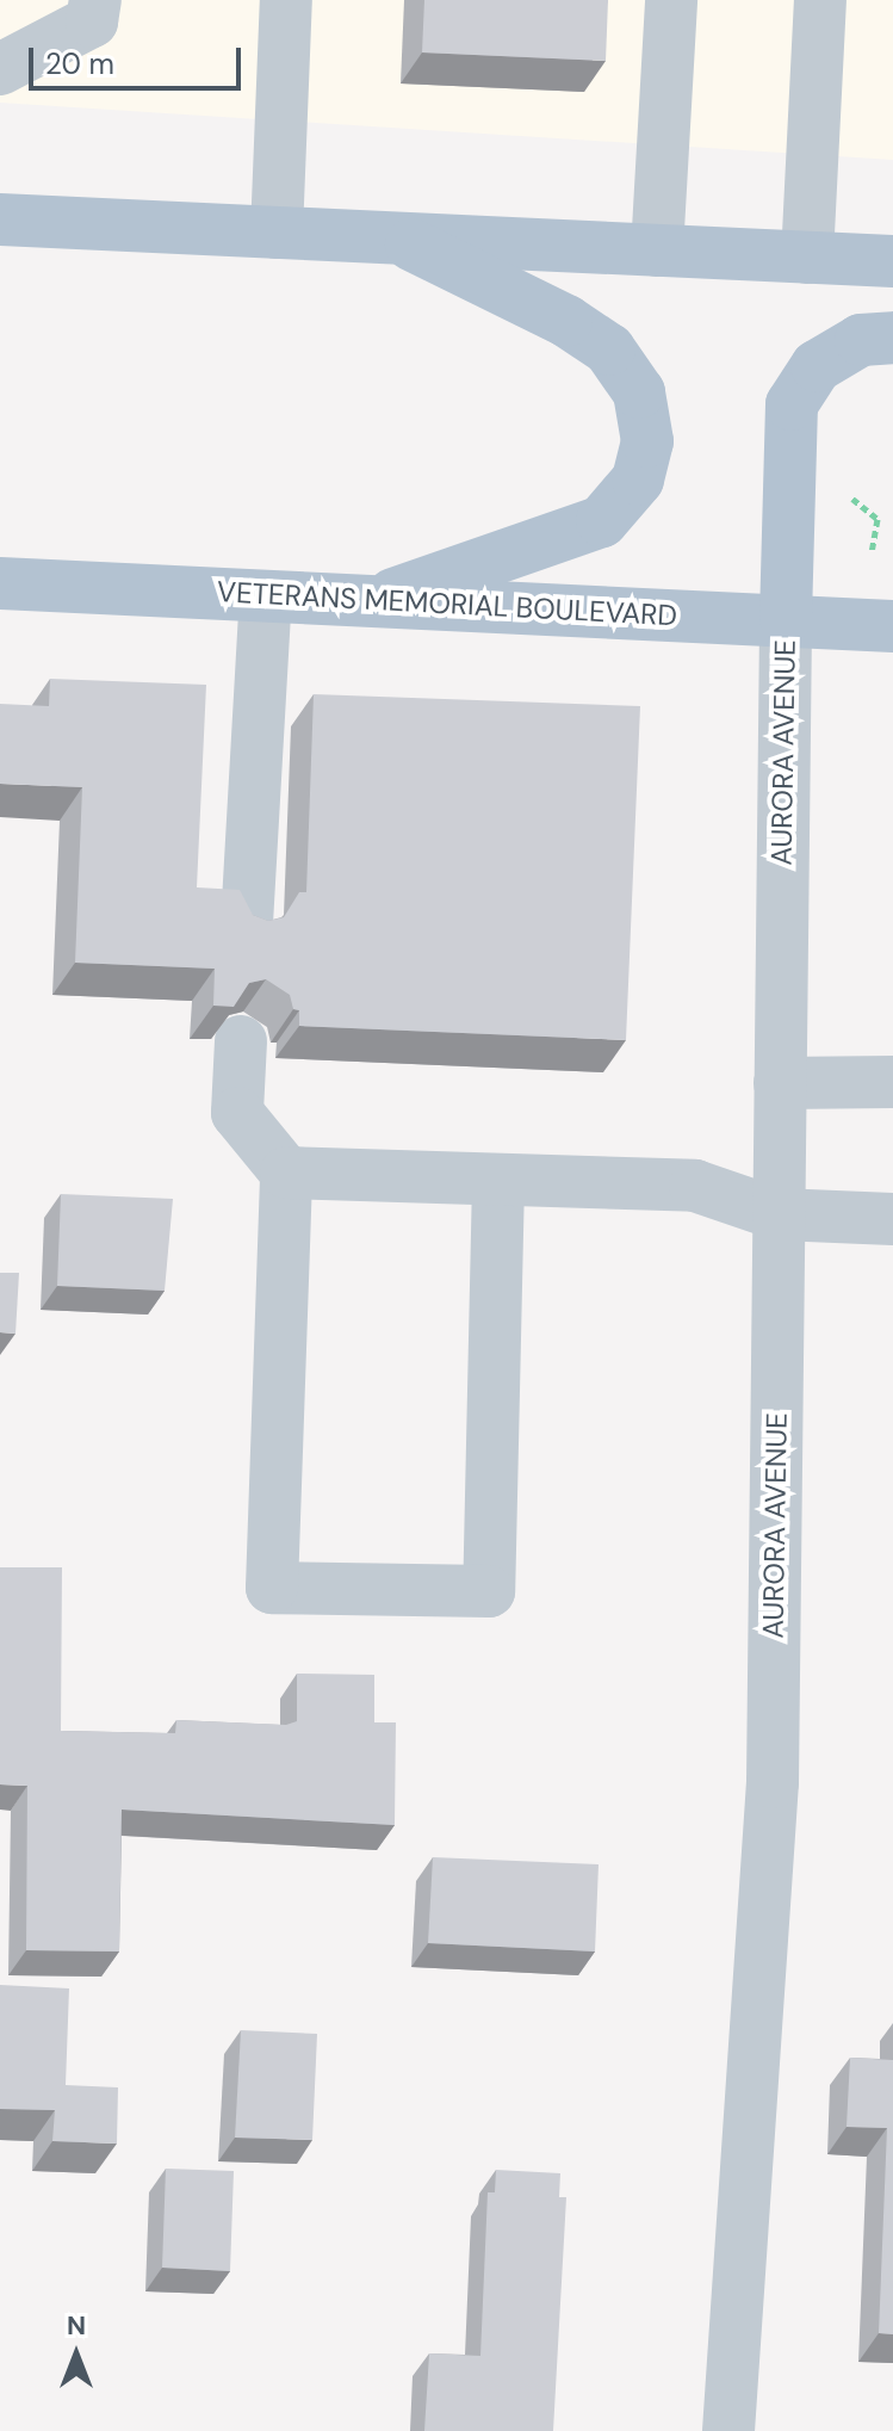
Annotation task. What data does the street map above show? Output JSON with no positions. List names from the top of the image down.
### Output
{
  "streets": {
    "main road": ["VETERANS MEMORIAL BOULEVARD"],
    "street": ["AURORA AVENUE"]
  },
  "crossings": [
    ["VETERANS MEMORIAL BOULEVARD", "AURORA AVENUE"]
  ],
  "scale_bar": "20 m",
  "north": "top"
}
